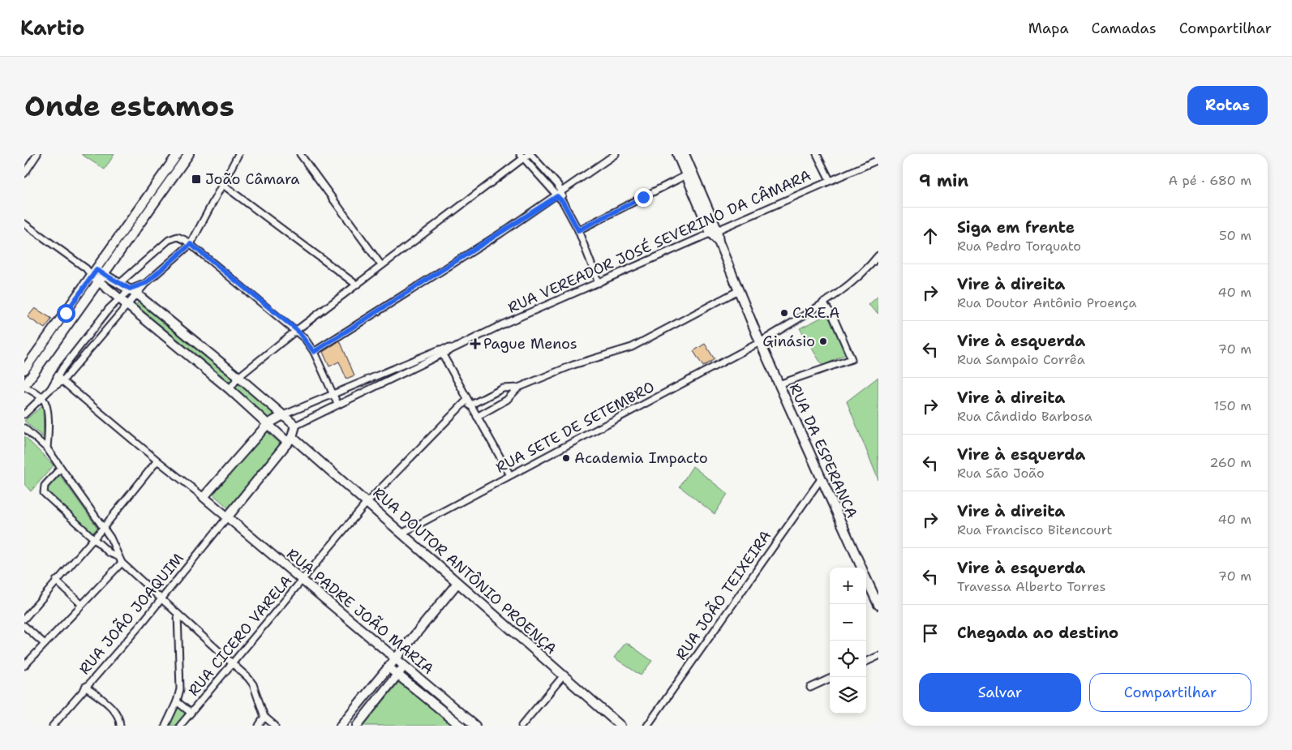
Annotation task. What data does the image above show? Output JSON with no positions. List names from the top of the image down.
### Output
{
  "streets": {
    "main road": ["RUA DA ESPERANCA", "RUA DOUTOR ANTÔNIO PROENÇA", "RUA PADRE JOÃO MARIA"],
    "street": [
      "RUA VEREADOR JOSÉ SEVERINO DA CÂMARA",
      "RUA SETE DE SETEMBRO",
      "RUA JOÃO TEIXEIRA",
      "RUA JOÃO JOAQUIM",
      "RUA CICERO VARELA"
    ]
  },
  "crossings": [
    ["RUA VEREADOR JOSÉ SEVERINO DA CÂMARA", "RUA DA ESPERANCA"],
    ["RUA SETE DE SETEMBRO", "RUA DA ESPERANCA"],
    ["RUA SETE DE SETEMBRO", "RUA DOUTOR ANTÔNIO PROENÇA"],
    ["RUA DA ESPERANCA", "RUA JOÃO TEIXEIRA"],
    ["RUA DOUTOR ANTÔNIO PROENÇA", "RUA CICERO VARELA"],
    ["RUA PADRE JOÃO MARIA", "RUA JOÃO JOAQUIM"],
    ["RUA PADRE JOÃO MARIA", "RUA CICERO VARELA"]
  ],
  "places": {
    "transit": ["João Câmara"],
    "other": ["C.R.E.A", "Ginásio", "Academia Impacto"],
    "health": ["Pague Menos"]
  },
  "page": {
    "header": "Kartio",
    "nav": ["Mapa", "Camadas", "Compartilhar"],
    "buttons": [
      "Rotas",
      ["Salvar", "Compartilhar"]
    ],
    "title": "Onde estamos",
    "heading": ["9 min", "A pé · 680 m"],
    "list": [
      ["Siga em frente", "Rua Pedro Torquato", "50 m"],
      ["Vire à direita", "Rua Doutor Antônio Proença", "40 m"],
      ["Vire à esquerda", "Rua Sampaio Corrêa", "70 m"],
      ["Vire à direita", "Rua Cândido Barbosa", "150 m"],
      ["Vire à esquerda", "Rua São João", "260 m"],
      ["Vire à direita", "Rua Francisco Bitencourt", "40 m"],
      ["Vire à esquerda", "Travessa Alberto Torres", "70 m"],
      "Chegada ao destino"
    ],
    "map_buttons": ["+", "−"]
  }
}
